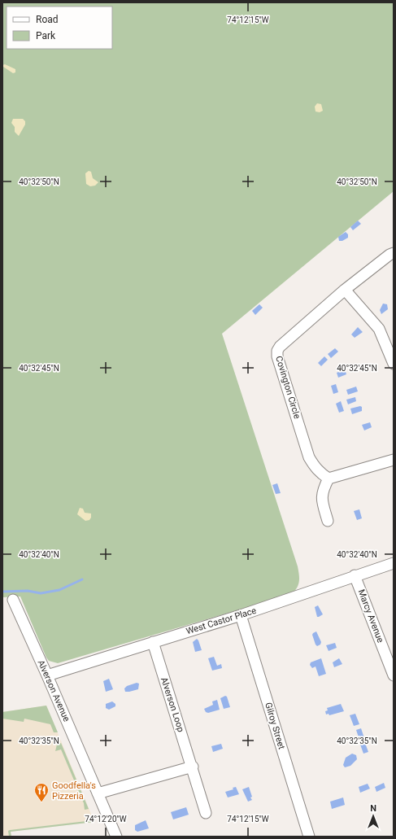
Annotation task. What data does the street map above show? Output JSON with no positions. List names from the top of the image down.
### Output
{
  "streets": {
    "street": [
      "Covington Circle",
      "Marcy Avenue",
      "West Castor Place",
      "Alverson Avenue",
      "Alverson Loop",
      "Gilroy Street"
    ]
  },
  "crossings": [
    ["Marcy Avenue", "West Castor Place"],
    ["West Castor Place", "Alverson Avenue"],
    ["West Castor Place", "Alverson Loop"],
    ["West Castor Place", "Gilroy Street"]
  ],
  "places": {
    "restaurant": ["Goodfella's Pizzeria"]
  },
  "legend": ["Road", "Park"],
  "north": "top",
  "coordinates": [
    "74°12'15\"W",
    "40°32'50\"N",
    "40°32'45\"N",
    "40°32'40\"N",
    "40°32'35\"N",
    "74°12'20\"W"
  ]
}
